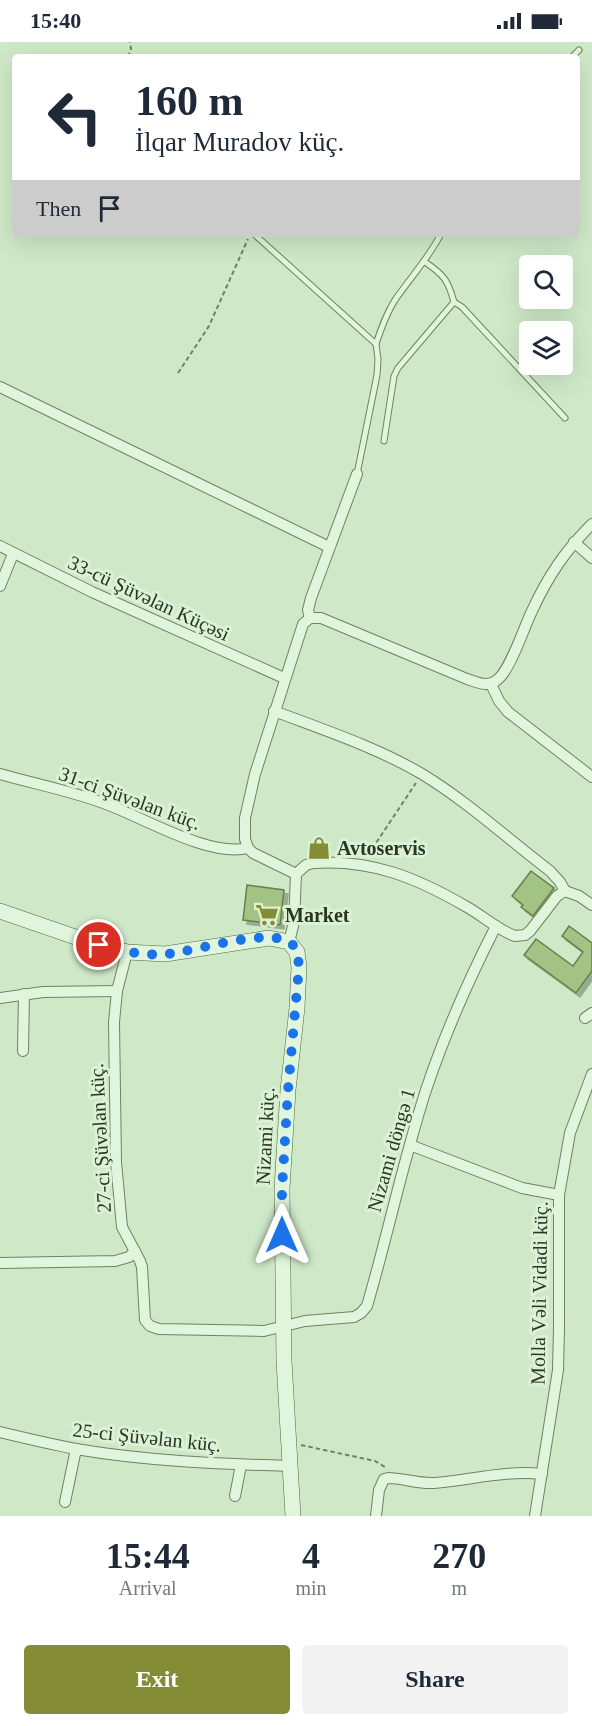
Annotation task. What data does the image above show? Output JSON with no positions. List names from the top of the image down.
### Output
{
  "streets": {
    "street": [
      "33-cü Şüvəlan Küçəsi",
      "31-ci Şüvəlan küç.",
      "Nizami küç.",
      "27-ci Şüvəlan küç.",
      "Nizami döngə 1",
      "Molla Vəli Vidadi küç.",
      "25-ci Şüvəlan küç."
    ]
  },
  "crossings": [
    ["Nizami küç.", "27-ci Şüvəlan küç."],
    ["Nizami küç.", "Nizami döngə 1"],
    ["Nizami küç.", "25-ci Şüvəlan küç."],
    ["27-ci Şüvəlan küç.", "Nizami döngə 1"]
  ],
  "places": {
    "shop": ["Avtoservis"],
    "supermarket": ["Market"]
  },
  "page": {
    "status": "15:40",
    "turn": ["160 m", "İlqar Muradov küç."],
    "then": "Then",
    "eta": [
      "15:44",
      "Arrival",
      "4",
      "min",
      "270",
      "m"
    ],
    "buttons": ["Exit", "Share"]
  }
}
